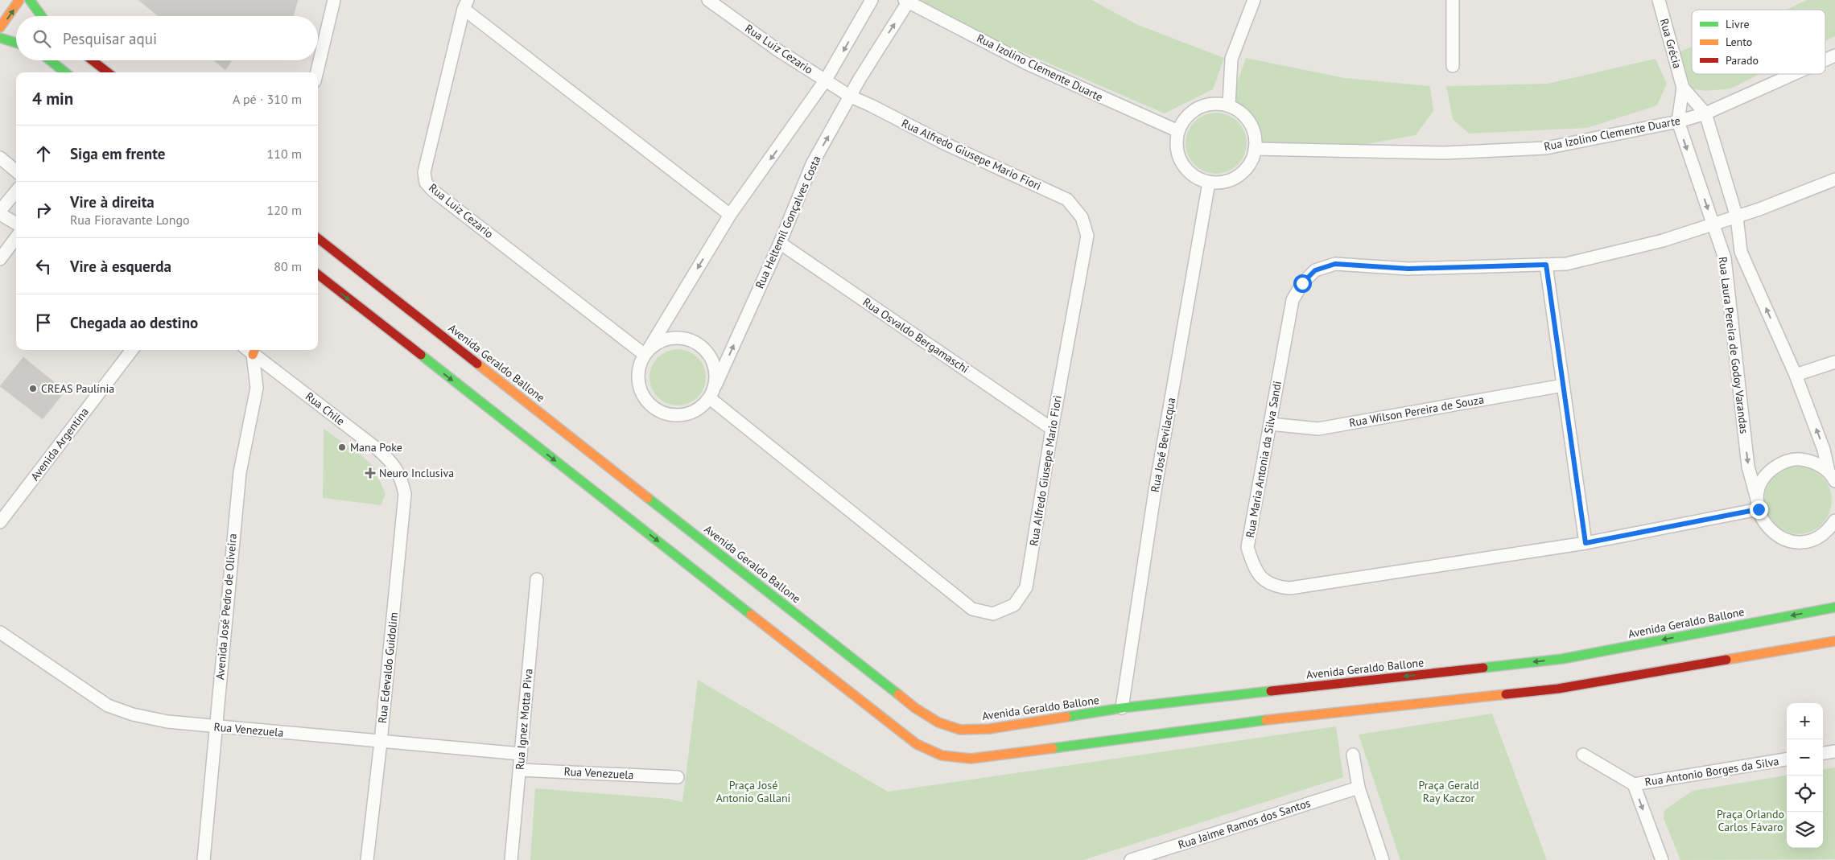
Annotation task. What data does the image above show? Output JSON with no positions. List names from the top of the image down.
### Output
{
  "streets": {
    "street": [
      "Rua Grécia",
      "Rua Luiz Cezario",
      "Rua Izolino Clemente Duarte",
      "Rua Alfredo Giusepe Mario Fiori",
      "Rua Heltemil Gonçalves Costa",
      "Rua Osvaldo Bergamaschi",
      "Rua Laura Pereira de Godoy Varandas",
      "Avenida Geraldo Ballone",
      "Rua Chile",
      "Rua Wilson Pereira de Souza",
      "Avenida Argentina",
      "Rua José Bevilacqua",
      "Rua Maria Antonia da Silva Sandi",
      "Avenida José Pedro de Oliveira",
      "Rua Edevaldo Guidolim",
      "Rua Ignez Motta Piva",
      "Rua Venezuela",
      "Rua Antonio Borges da Silva",
      "Rua Jaime Ramos dos Santos"
    ]
  },
  "crossings": [
    ["Rua Grécia", "Rua Izolino Clemente Duarte"],
    ["Rua Grécia", "Rua Laura Pereira de Godoy Varandas"],
    ["Rua Luiz Cezario", "Rua Alfredo Giusepe Mario Fiori"],
    ["Rua Luiz Cezario", "Rua Heltemil Gonçalves Costa"],
    ["Rua Izolino Clemente Duarte", "Rua Heltemil Gonçalves Costa"],
    ["Rua Izolino Clemente Duarte", "Rua Laura Pereira de Godoy Varandas"],
    ["Rua Izolino Clemente Duarte", "Rua José Bevilacqua"],
    ["Rua Alfredo Giusepe Mario Fiori", "Rua Heltemil Gonçalves Costa"],
    ["Rua Alfredo Giusepe Mario Fiori", "Rua Osvaldo Bergamaschi"],
    ["Rua Heltemil Gonçalves Costa", "Rua Osvaldo Bergamaschi"],
    ["Rua Laura Pereira de Godoy Varandas", "Rua Maria Antonia da Silva Sandi"],
    ["Avenida Geraldo Ballone", "Rua José Bevilacqua"],
    ["Rua Chile", "Rua Edevaldo Guidolim"],
    ["Rua Wilson Pereira de Souza", "Rua Maria Antonia da Silva Sandi"],
    ["Avenida José Pedro de Oliveira", "Rua Venezuela"],
    ["Rua Edevaldo Guidolim", "Rua Venezuela"],
    ["Rua Ignez Motta Piva", "Rua Venezuela"]
  ],
  "one_way": ["Avenida Geraldo Ballone"],
  "parks": ["Praça José Antonio Gallani", "Praça Gerald Ray Kaczor", "Praça Orlando Carlos Fávaro"],
  "places": {
    "other": ["CREAS Paulínia", "Mana Poke"],
    "health": ["Neuro Inclusiva"]
  },
  "legend": ["Livre", "Lento", "Parado"],
  "page": {
    "search": "Pesquisar aqui",
    "heading": ["4 min", "A pé · 310 m"],
    "list": [
      ["Siga em frente", "110 m"],
      ["Vire à direita", "Rua Fioravante Longo", "120 m"],
      ["Vire à esquerda", "80 m"],
      "Chegada ao destino"
    ],
    "map_buttons": ["+", "−"]
  }
}
